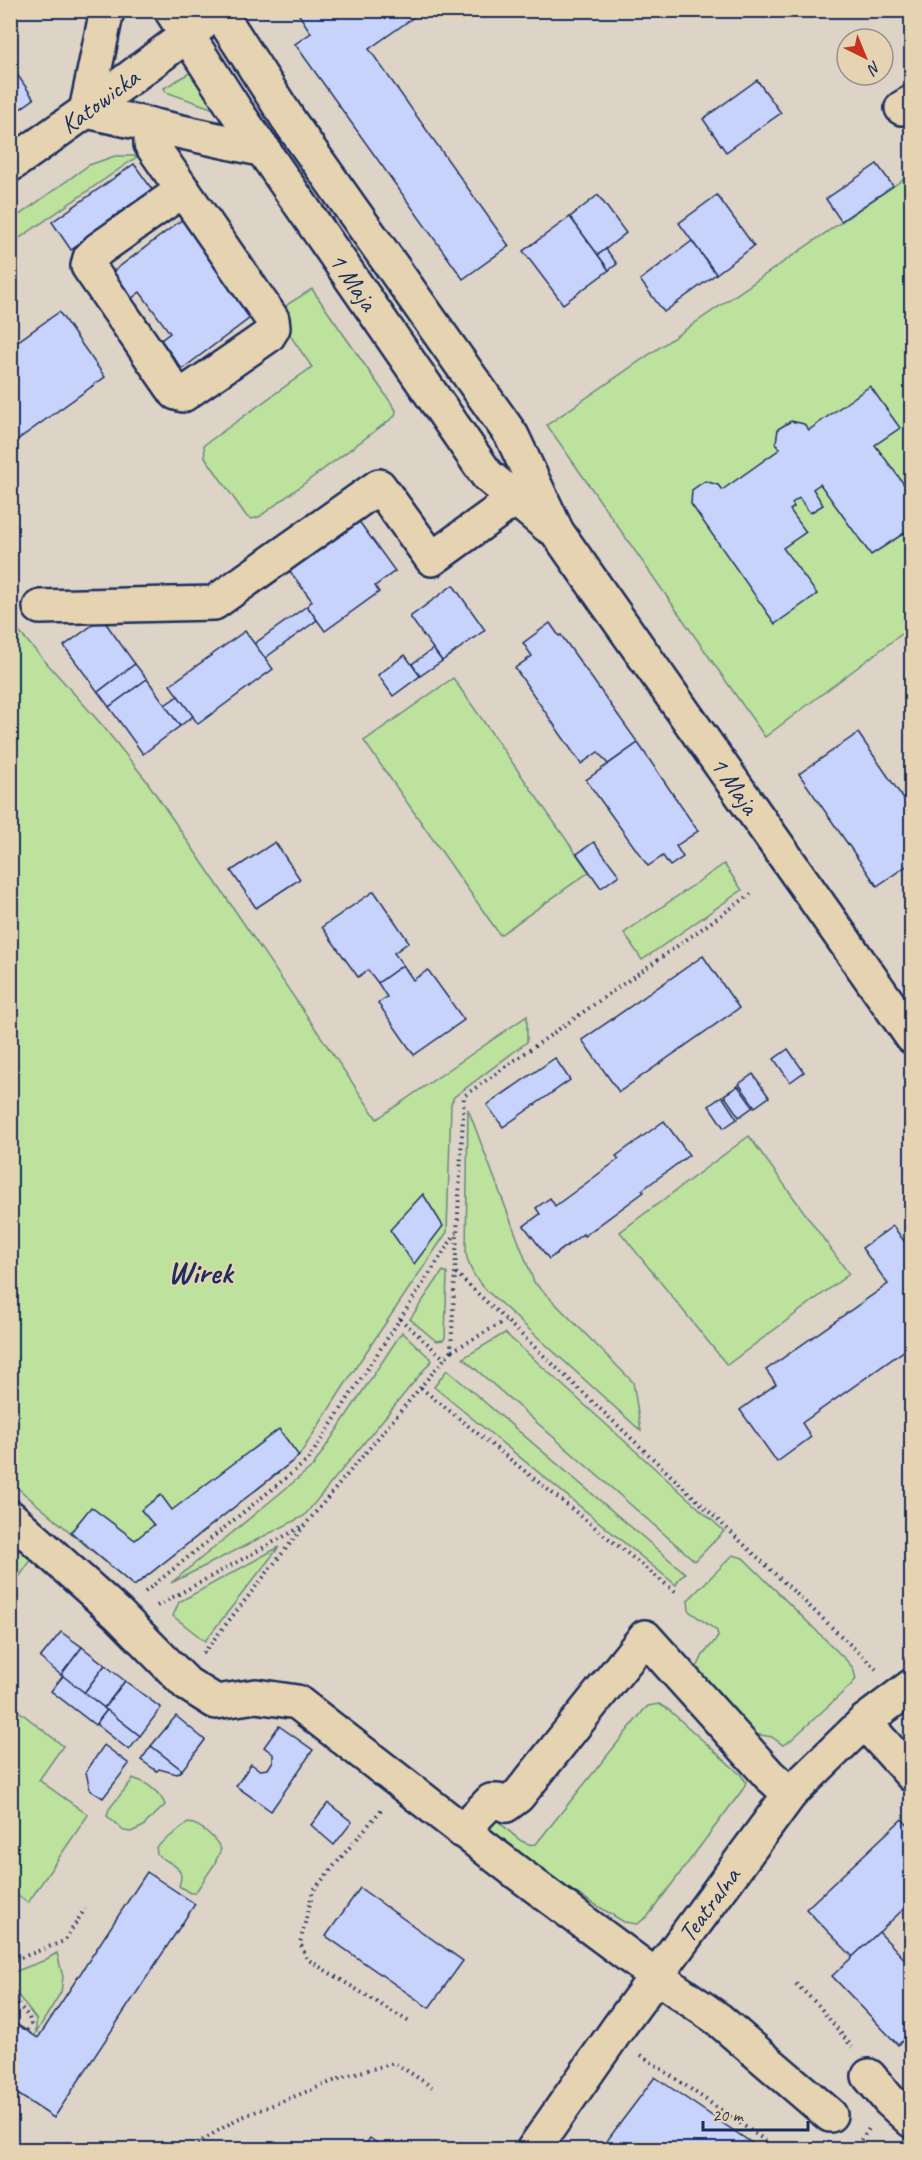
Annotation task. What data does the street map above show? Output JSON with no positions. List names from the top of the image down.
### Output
{
  "streets": {
    "street": ["Katowicka", "1 Maja", "Teatralna"]
  },
  "crossings": [
    ["Katowicka", "1 Maja"]
  ],
  "districts": ["Wirek"],
  "scale_bar": "20 m",
  "north": "bottom right"
}
